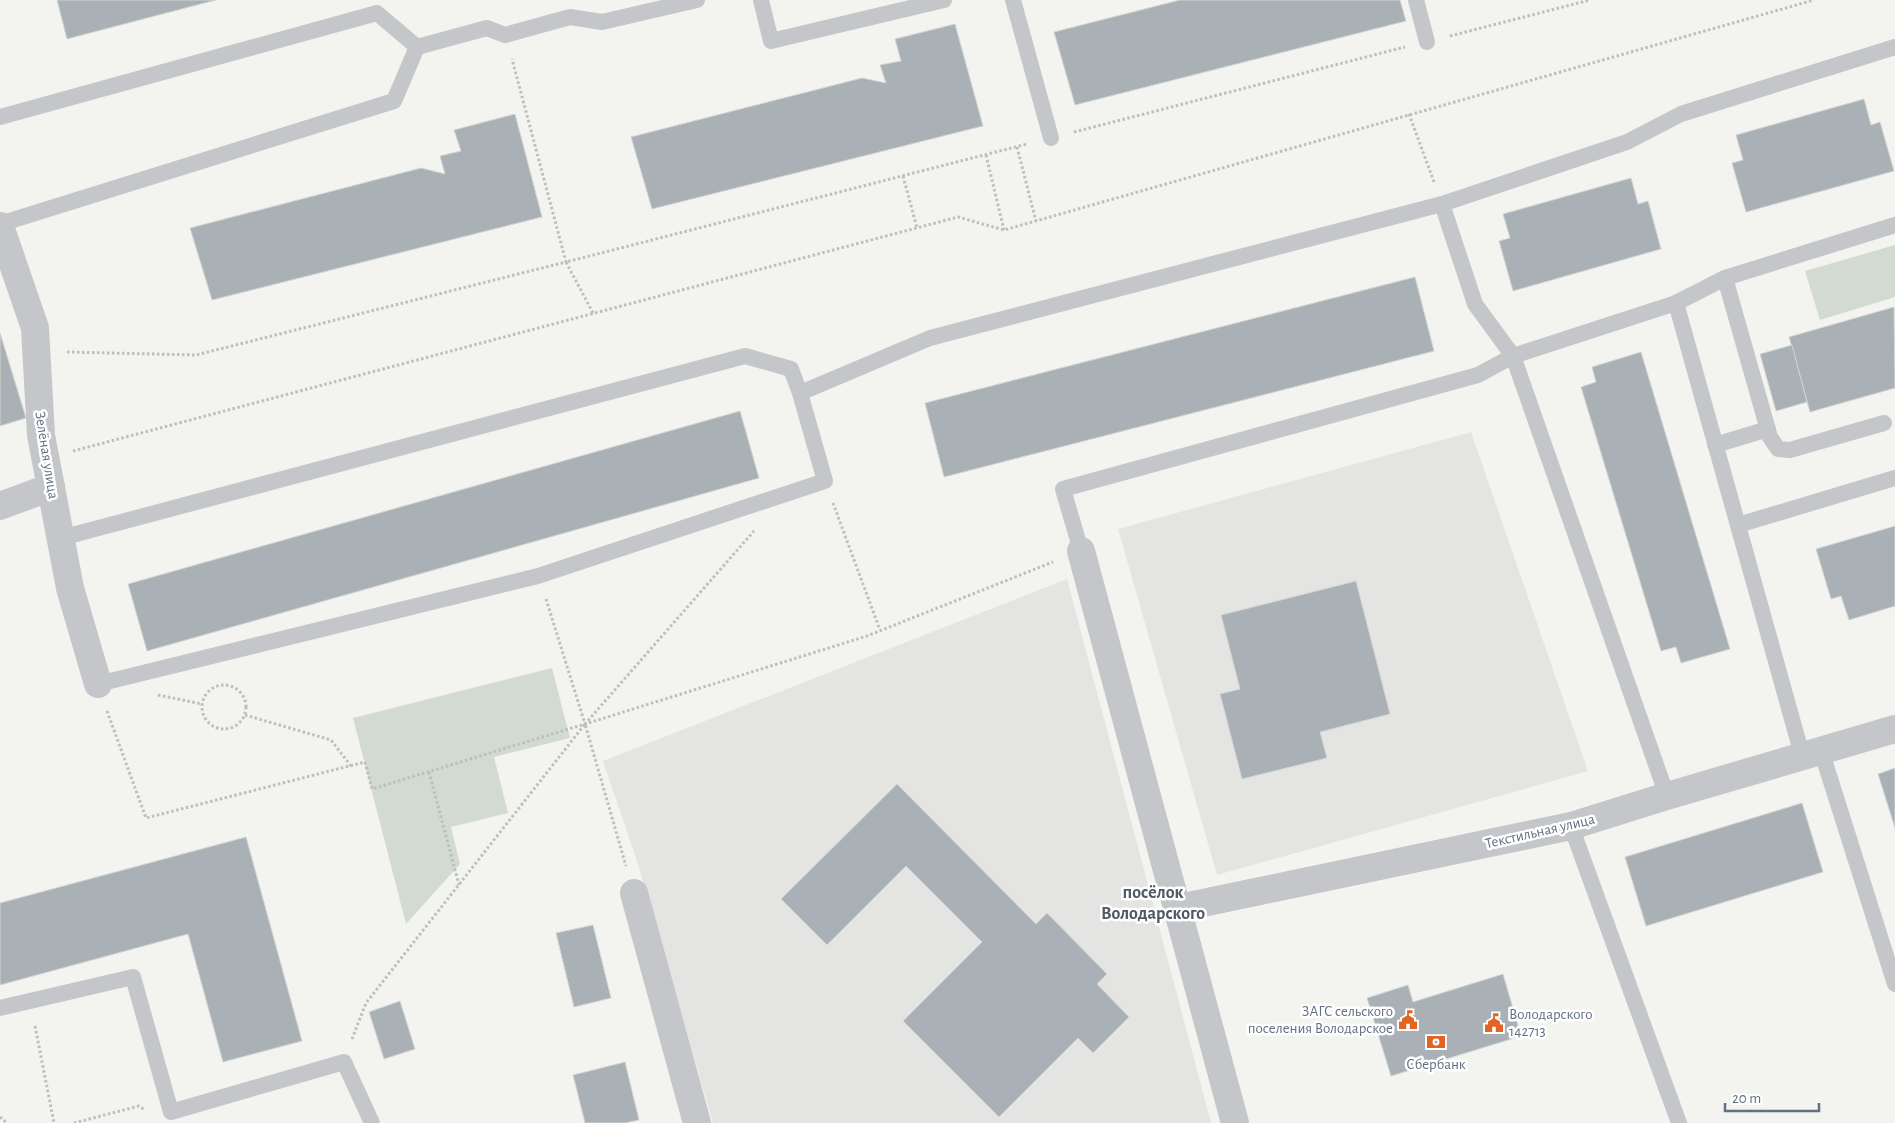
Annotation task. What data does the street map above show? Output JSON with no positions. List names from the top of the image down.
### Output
{
  "streets": {
    "street": ["Зелёная улица", "Текстильная улица"]
  },
  "districts": ["посёлок Володарского"],
  "places": {
    "public building": ["ЗАГС сельского поселения Володарское", "Володарского 142713"],
    "bank": ["Сбербанк"]
  },
  "scale_bar": "20 m"
}
